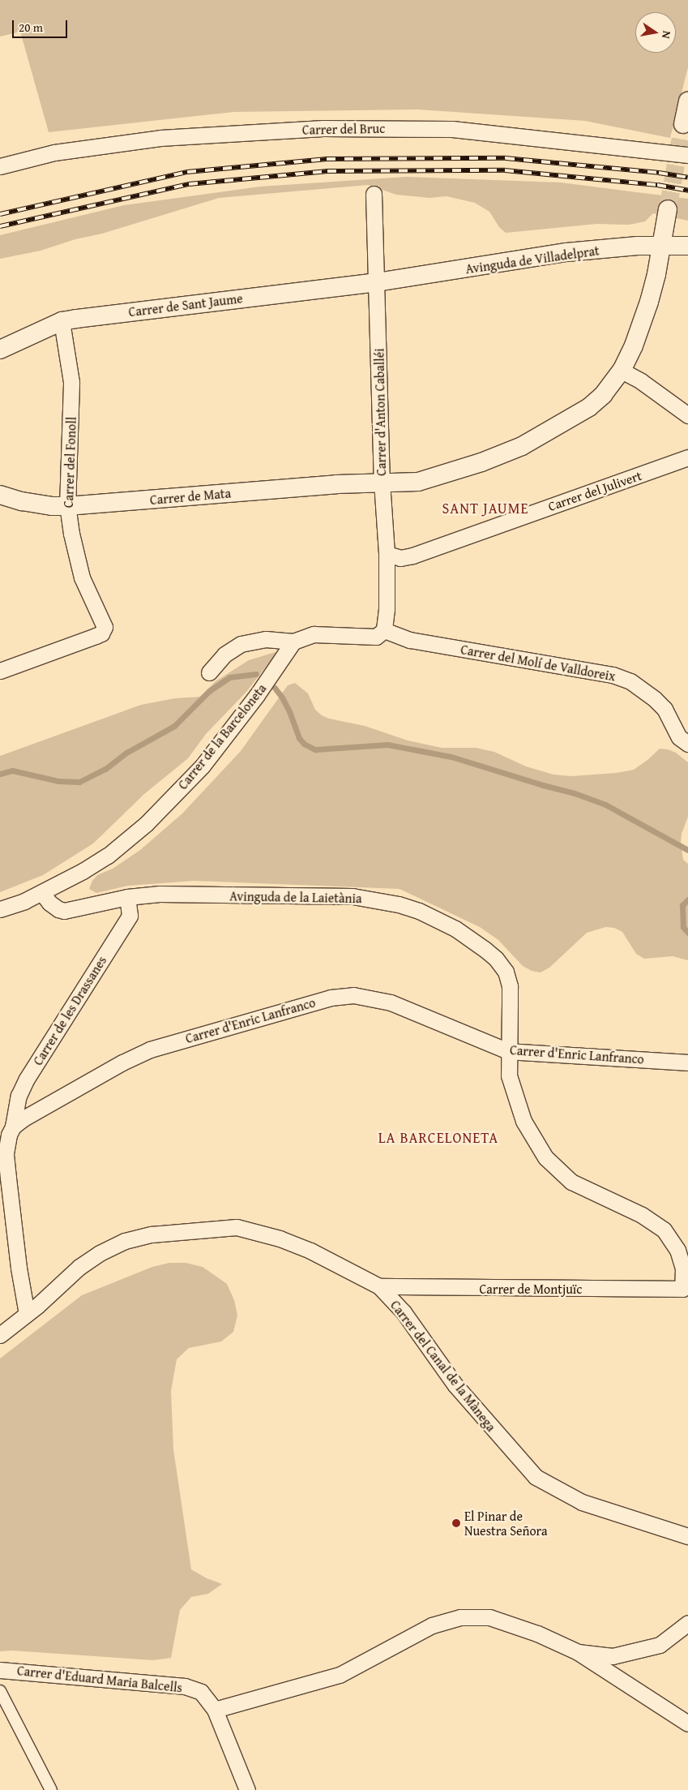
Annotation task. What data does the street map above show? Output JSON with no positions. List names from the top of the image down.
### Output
{
  "streets": {
    "street": [
      "Carrer del Bruc",
      "Avinguda de Villadelprat",
      "Carrer de Sant Jaume",
      "Carrer d'Anton Caballéi",
      "Carrer del Fonoll",
      "Carrer del Julivert",
      "Carrer de Mata",
      "Carrer del Molí de Valldoreix",
      "Carrer de la Barceloneta",
      "Avinguda de la Laietània",
      "Carrer de les Drassanes",
      "Carrer d'Enric Lanfranco",
      "Carrer de Montjuïc",
      "Carrer del Canal de la Mànega",
      "Carrer d'Eduard Maria Balcells"
    ]
  },
  "crossings": [
    ["Avinguda de Villadelprat", "Carrer de Sant Jaume"],
    ["Avinguda de Villadelprat", "Carrer d'Anton Caballéi"],
    ["Avinguda de Villadelprat", "Carrer de Mata"],
    ["Carrer de Sant Jaume", "Carrer d'Anton Caballéi"],
    ["Carrer de Sant Jaume", "Carrer del Fonoll"],
    ["Carrer d'Anton Caballéi", "Carrer del Julivert"],
    ["Carrer d'Anton Caballéi", "Carrer de Mata"],
    ["Carrer d'Anton Caballéi", "Carrer del Molí de Valldoreix"],
    ["Carrer del Fonoll", "Carrer de Mata"],
    ["Carrer de la Barceloneta", "Avinguda de la Laietània"],
    ["Avinguda de la Laietània", "Carrer de les Drassanes"],
    ["Avinguda de la Laietània", "Carrer d'Enric Lanfranco"],
    ["Avinguda de la Laietània", "Carrer de Montjuïc"],
    ["Carrer de les Drassanes", "Carrer d'Enric Lanfranco"],
    ["Carrer de Montjuïc", "Carrer del Canal de la Mànega"]
  ],
  "districts": ["SANT JAUME", "LA BARCELONETA"],
  "places": ["El Pinar de Nuestra Señora"],
  "scale_bar": "20 m",
  "north": "right"
}
